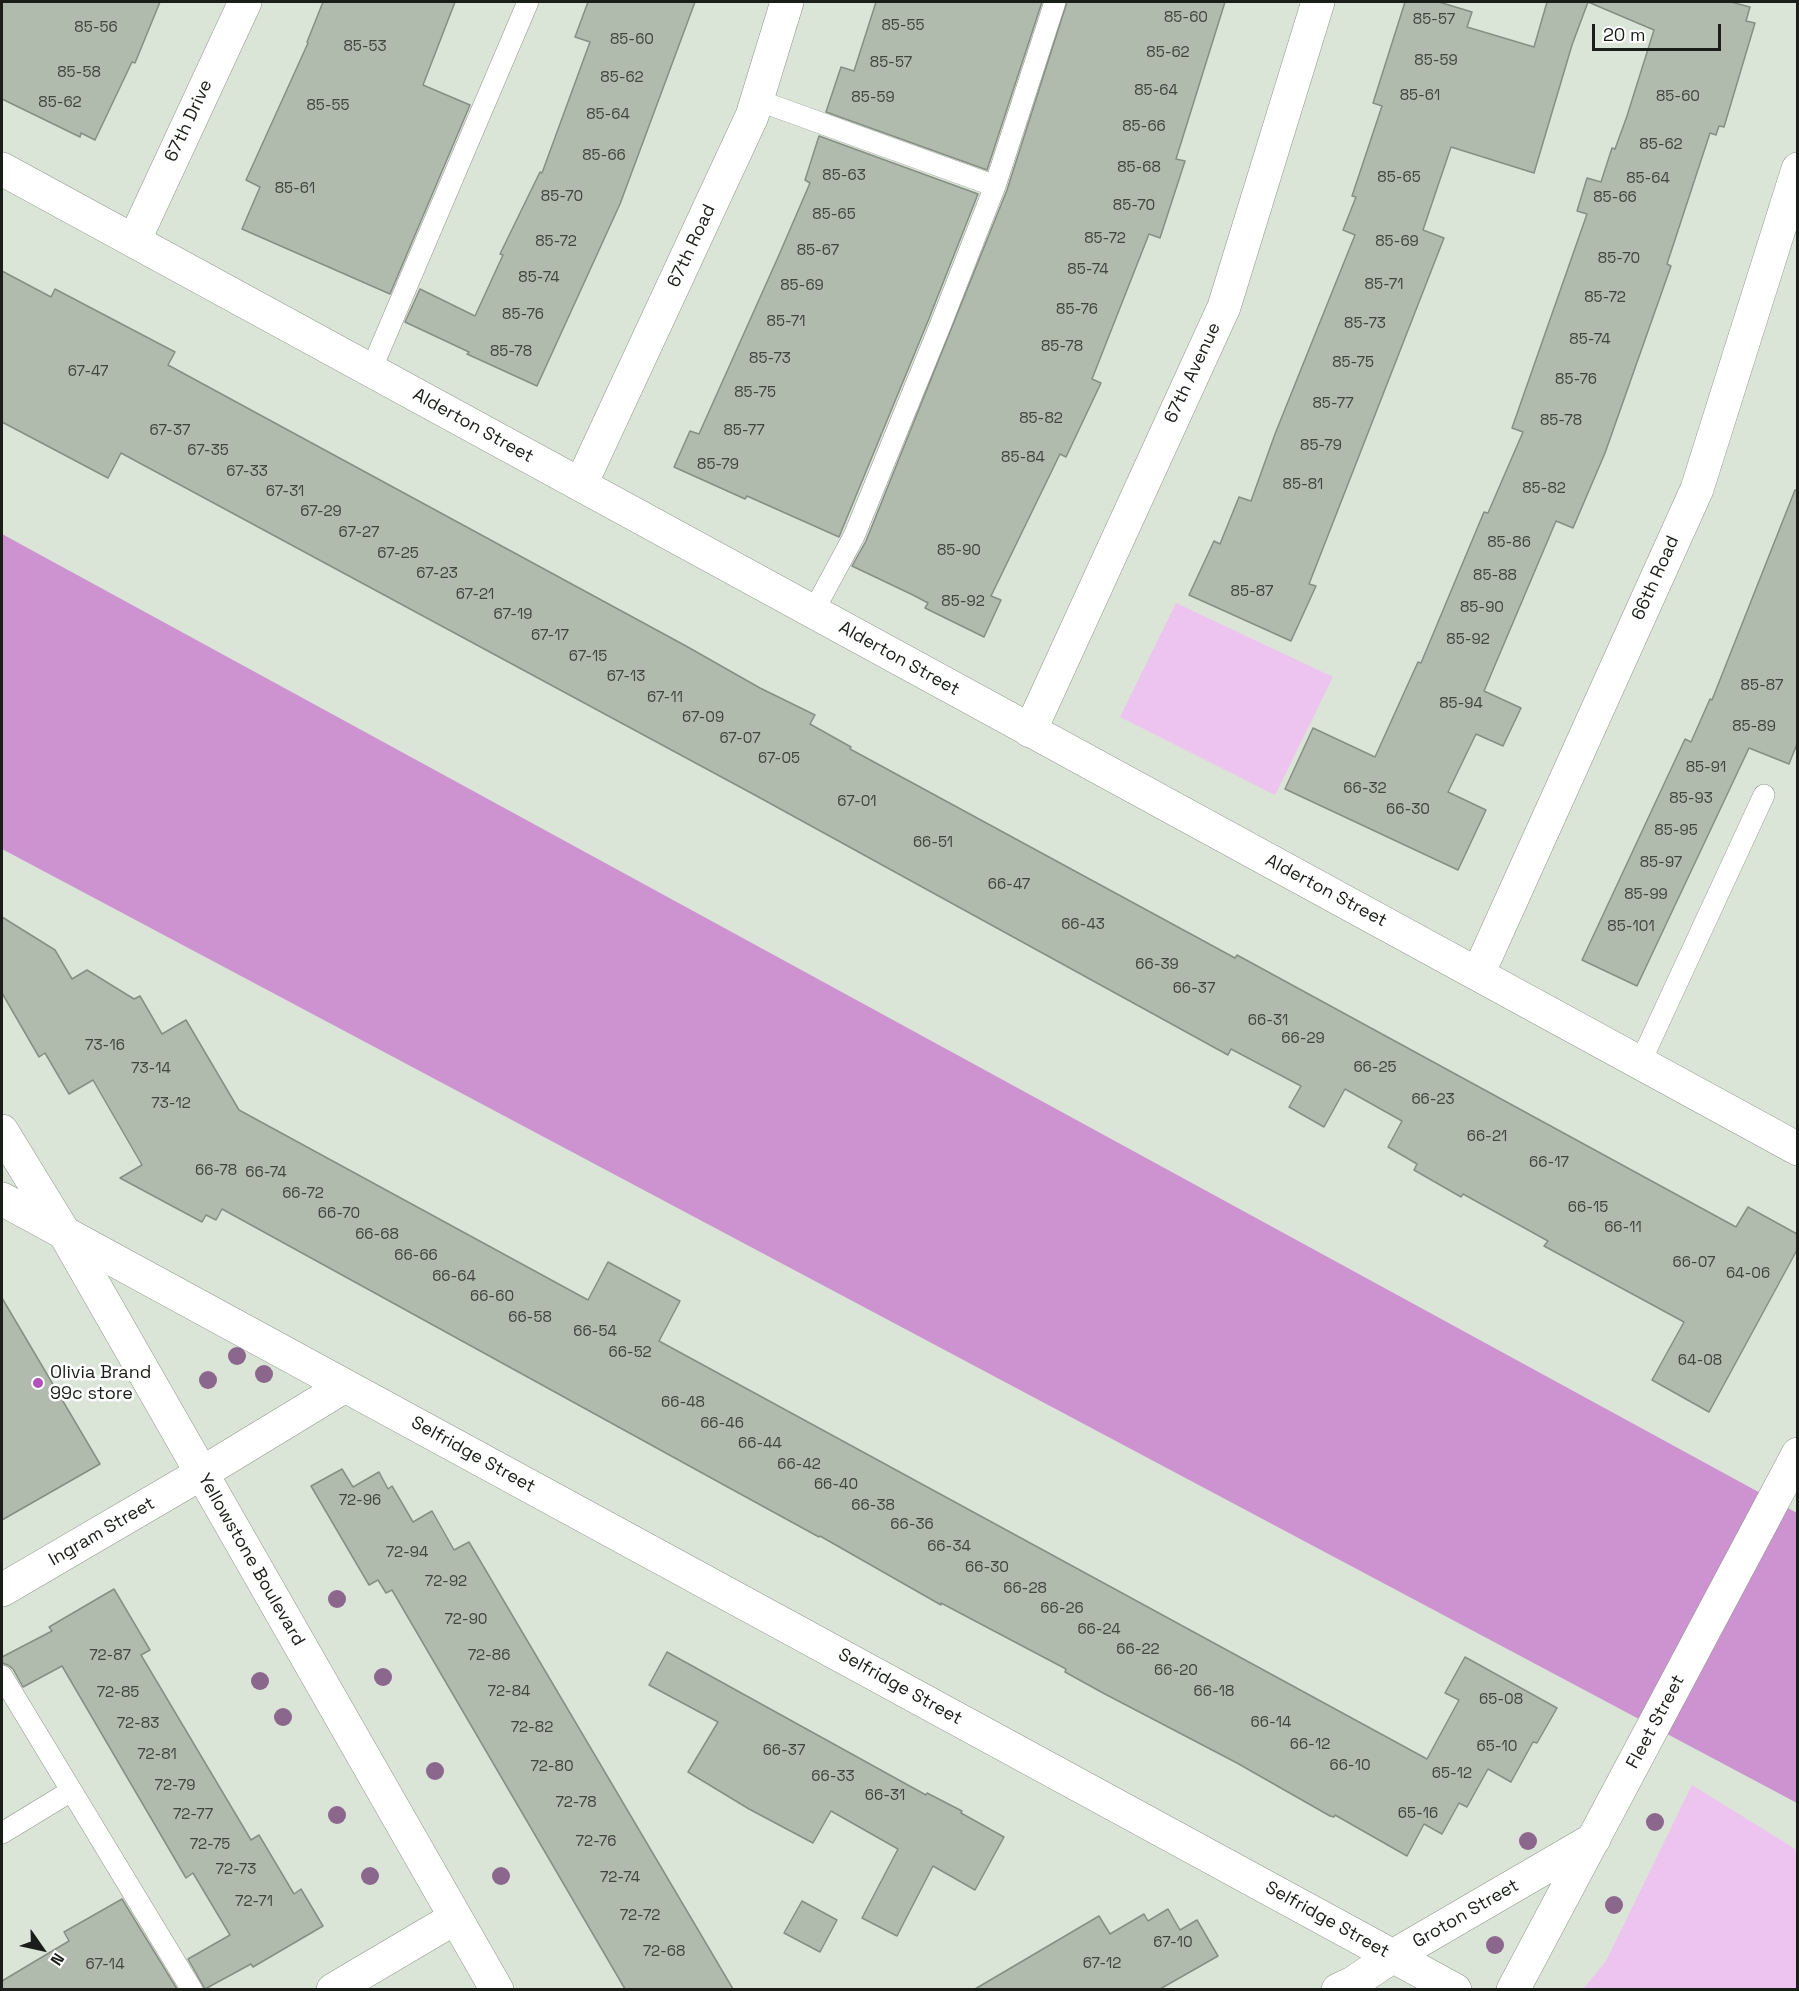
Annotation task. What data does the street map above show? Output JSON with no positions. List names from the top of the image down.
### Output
{
  "streets": {
    "street": [
      "67th Drive",
      "67th Road",
      "67th Avenue",
      "Alderton Street",
      "66th Road",
      "Selfridge Street",
      "Ingram Street",
      "Yellowstone Boulevard",
      "Fleet Street",
      "Groton Street"
    ]
  },
  "crossings": [
    ["67th Drive", "Alderton Street"],
    ["67th Road", "Alderton Street"],
    ["67th Avenue", "Alderton Street"],
    ["Alderton Street", "66th Road"],
    ["Selfridge Street", "Yellowstone Boulevard"],
    ["Selfridge Street", "Groton Street"],
    ["Ingram Street", "Yellowstone Boulevard"],
    ["Fleet Street", "Groton Street"]
  ],
  "places": ["Olivia Brand 99c store"],
  "house_numbers": [
    "85-60",
    "85-57",
    "85-55",
    "85-56",
    "85-60",
    "85-53",
    "85-62",
    "85-59",
    "85-57",
    "85-58",
    "85-62",
    "85-64",
    "85-61",
    "85-60",
    "85-59",
    "85-62",
    "85-55",
    "85-64",
    "85-66",
    "85-62",
    "85-66",
    "85-68",
    "85-63",
    "85-65",
    "85-64",
    "85-61",
    "85-70",
    "85-66",
    "85-70",
    "85-65",
    "85-72",
    "85-72",
    "85-69",
    "85-67",
    "85-70",
    "85-74",
    "85-74",
    "85-71",
    "85-69",
    "85-72",
    "85-76",
    "85-76",
    "85-71",
    "85-73",
    "85-74",
    "85-78",
    "85-78",
    "85-73",
    "85-75",
    "67-47",
    "85-76",
    "85-75",
    "85-77",
    "85-82",
    "85-78",
    "67-37",
    "85-77",
    "85-79",
    "67-35",
    "85-84",
    "85-79",
    "67-33",
    "85-81",
    "85-82",
    "67-31",
    "67-29",
    "67-27",
    "85-86",
    "85-90",
    "67-25",
    "67-23",
    "85-88",
    "85-87",
    "67-21",
    "85-92",
    "85-90",
    "67-19",
    "67-17",
    "85-92",
    "67-15",
    "67-13",
    "85-87",
    "67-11",
    "85-94",
    "67-09",
    "85-89",
    "67-07",
    "67-05",
    "85-91",
    "66-32",
    "85-93",
    "67-01",
    "66-30",
    "85-95",
    "66-51",
    "85-97",
    "66-47",
    "85-99",
    "66-43",
    "85-101",
    "66-39",
    "66-37",
    "66-31",
    "66-29",
    "73-16",
    "66-25",
    "73-14",
    "66-23",
    "73-12",
    "66-21",
    "66-17",
    "66-78",
    "66-74",
    "66-72",
    "66-15",
    "66-70",
    "66-11",
    "66-68",
    "66-66",
    "66-07",
    "64-06",
    "66-64",
    "66-60",
    "66-58",
    "66-54",
    "66-52",
    "64-08",
    "66-48",
    "66-46",
    "66-44",
    "66-42",
    "66-40",
    "72-96",
    "66-38",
    "66-36",
    "66-34",
    "72-94",
    "66-30",
    "72-92",
    "66-28",
    "66-26",
    "72-90",
    "66-24",
    "66-22",
    "72-87",
    "72-86",
    "66-20",
    "72-84",
    "66-18",
    "72-85",
    "65-08",
    "66-14",
    "72-83",
    "72-82",
    "66-12",
    "65-10",
    "66-37",
    "72-81",
    "66-10",
    "72-80",
    "65-12",
    "66-33",
    "72-79",
    "66-31",
    "72-78",
    "65-16",
    "72-77",
    "72-76",
    "72-75",
    "72-73",
    "72-74",
    "72-71",
    "72-72",
    "67-10",
    "72-68",
    "67-12",
    "67-14"
  ],
  "scale_bar": "20 m",
  "north": "bottom right"
}
